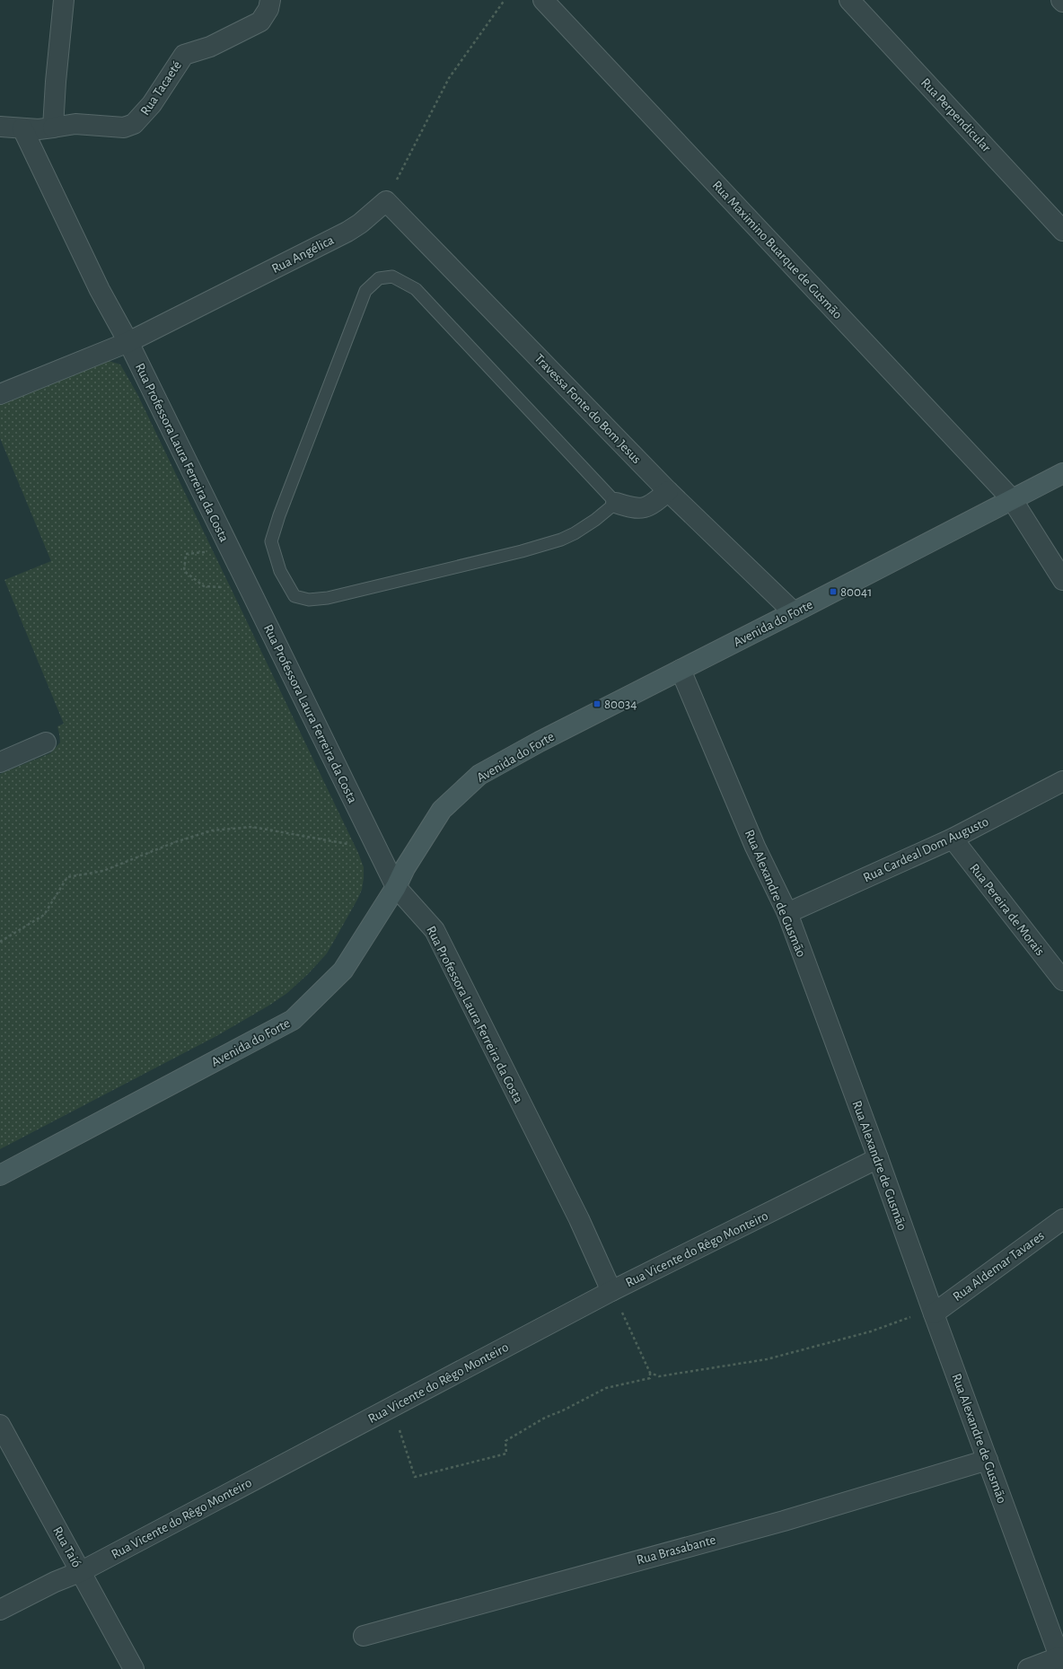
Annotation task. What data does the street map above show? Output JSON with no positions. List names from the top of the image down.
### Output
{
  "streets": {
    "street": [
      "Rua Tacaeté",
      "Rua Perpendicular",
      "Rua Maximino Buarque de Gusmão",
      "Rua Angélica",
      "Travessa Fonte do Bom Jesus",
      "Rua Professora Laura Ferreira da Costa",
      "Avenida do Forte",
      "Rua Cardeal Dom Augusto",
      "Rua Alexandre de Gusmão",
      "Rua Pereira de Morais",
      "Rua Vicente do Rêgo Monteiro",
      "Rua Aldemar Tavares",
      "Rua Taió",
      "Rua Brasabante"
    ]
  },
  "crossings": [
    ["Rua Tacaeté", "Rua Professora Laura Ferreira da Costa"],
    ["Rua Maximino Buarque de Gusmão", "Avenida do Forte"],
    ["Rua Angélica", "Travessa Fonte do Bom Jesus"],
    ["Rua Angélica", "Rua Professora Laura Ferreira da Costa"],
    ["Travessa Fonte do Bom Jesus", "Avenida do Forte"],
    ["Rua Professora Laura Ferreira da Costa", "Avenida do Forte"],
    ["Rua Professora Laura Ferreira da Costa", "Rua Vicente do Rêgo Monteiro"],
    ["Avenida do Forte", "Rua Alexandre de Gusmão"],
    ["Rua Cardeal Dom Augusto", "Rua Alexandre de Gusmão"],
    ["Rua Cardeal Dom Augusto", "Rua Pereira de Morais"],
    ["Rua Alexandre de Gusmão", "Rua Vicente do Rêgo Monteiro"],
    ["Rua Alexandre de Gusmão", "Rua Aldemar Tavares"],
    ["Rua Alexandre de Gusmão", "Rua Brasabante"],
    ["Rua Vicente do Rêgo Monteiro", "Rua Taió"]
  ],
  "places": {
    "transit": ["80041", "80034"]
  }
}
